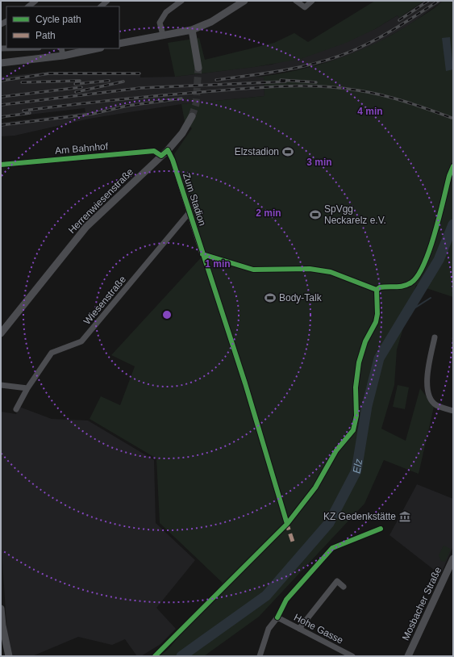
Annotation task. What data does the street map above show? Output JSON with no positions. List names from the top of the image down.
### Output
{
  "streets": {
    "street": [
      "Am Bahnhof",
      "Zum Stadion",
      "Herrenwiesenstraße",
      "Wiesenstraße",
      "Mosbacher Straße",
      "Hohe Gasse"
    ]
  },
  "crossings": [
    ["Am Bahnhof", "Herrenwiesenstraße"],
    ["Zum Stadion", "Herrenwiesenstraße"],
    ["Zum Stadion", "Wiesenstraße"]
  ],
  "water": ["Elz"],
  "places": {
    "sports": ["Elzstadion", "SpVgg Neckarelz e.V.", "Body-Talk"],
    "museum": ["KZ Gedenkstätte"]
  },
  "legend": ["Cycle path", "Path"],
  "rings": [
    "4 min",
    "3 min",
    "2 min",
    "1 min"
  ]
}
